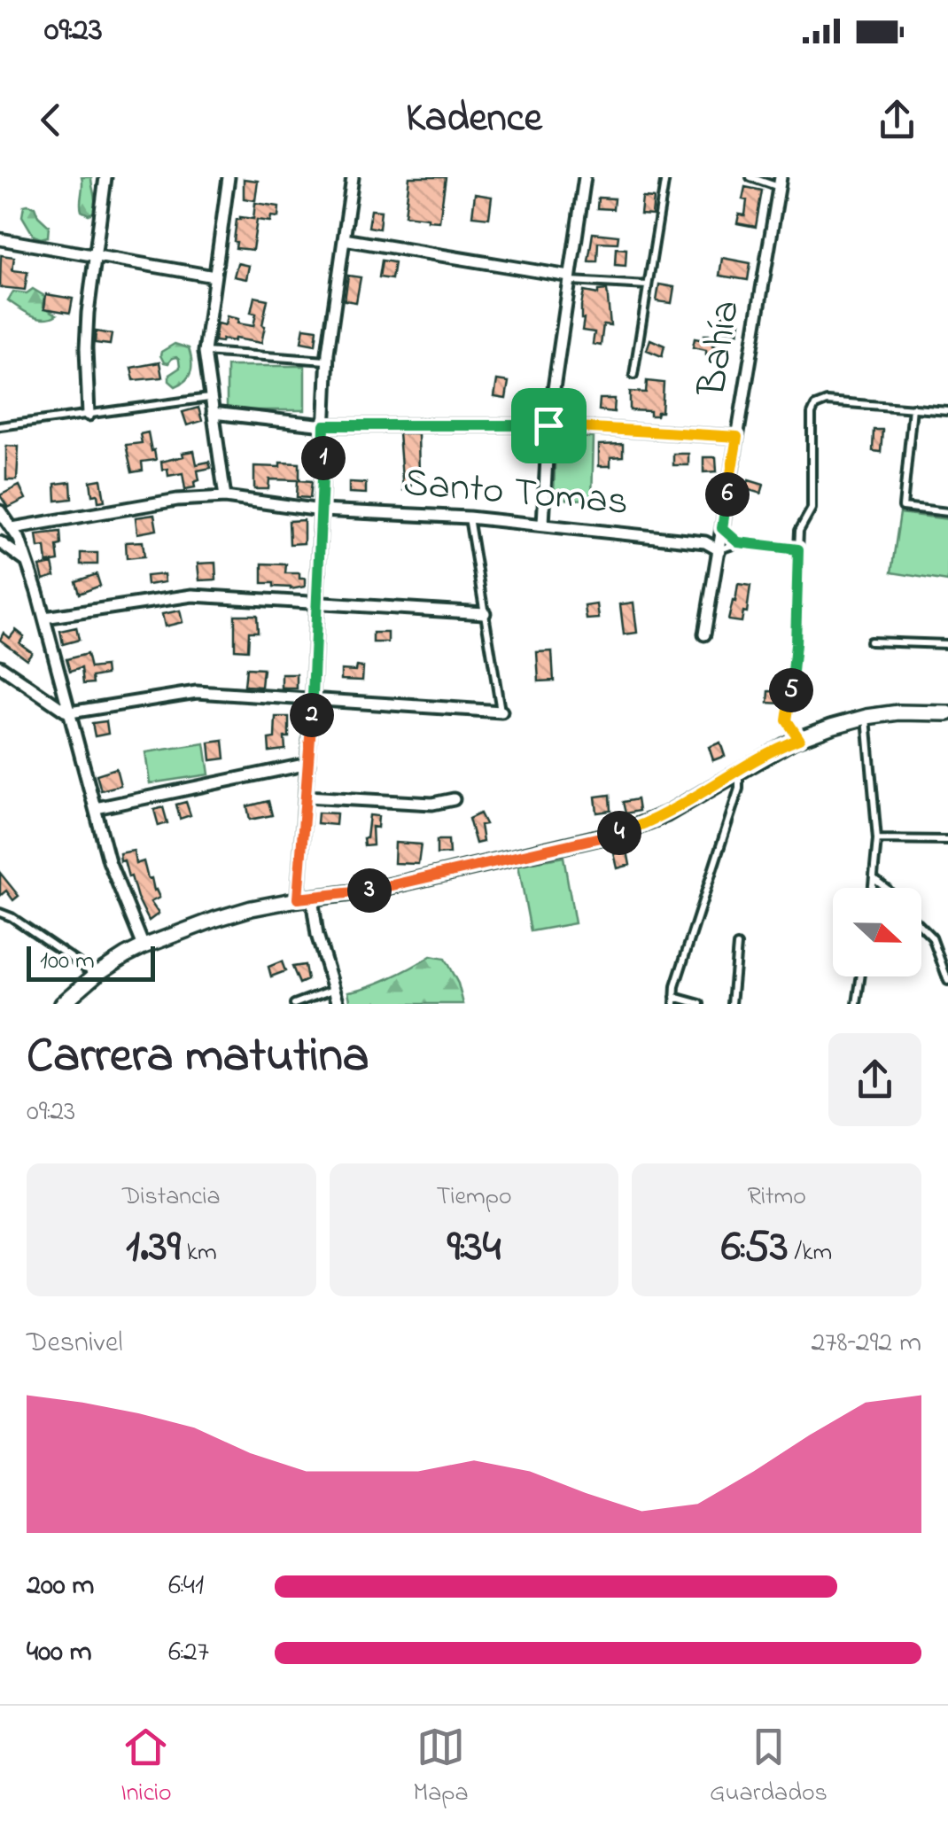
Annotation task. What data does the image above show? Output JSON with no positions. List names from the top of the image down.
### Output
{
  "streets": {
    "street": ["Bahía", "Santo Tomas"]
  },
  "crossings": [
    ["Bahía", "Santo Tomas"]
  ],
  "scale_bar": "100 m",
  "north": "right",
  "page": {
    "status": "09:23",
    "header": "Kadence",
    "pins": [
      "1",
      "6",
      "5",
      "2",
      "4",
      "3"
    ],
    "scale": "100 m",
    "heading": ["Carrera matutina", "09:23"],
    "stats": [
      ["Distancia", "1.39 km"],
      ["Tiempo", "9:34"],
      ["Ritmo", "6:53 /km"]
    ],
    "chart": ["Desnivel", "278–292 m"],
    "list": [
      {
        "name": "200 m",
        "note": "6:41"
      },
      {
        "name": "400 m",
        "note": "6:27"
      }
    ],
    "tabs": ["Inicio", "Mapa", "Guardados"]
  }
}
